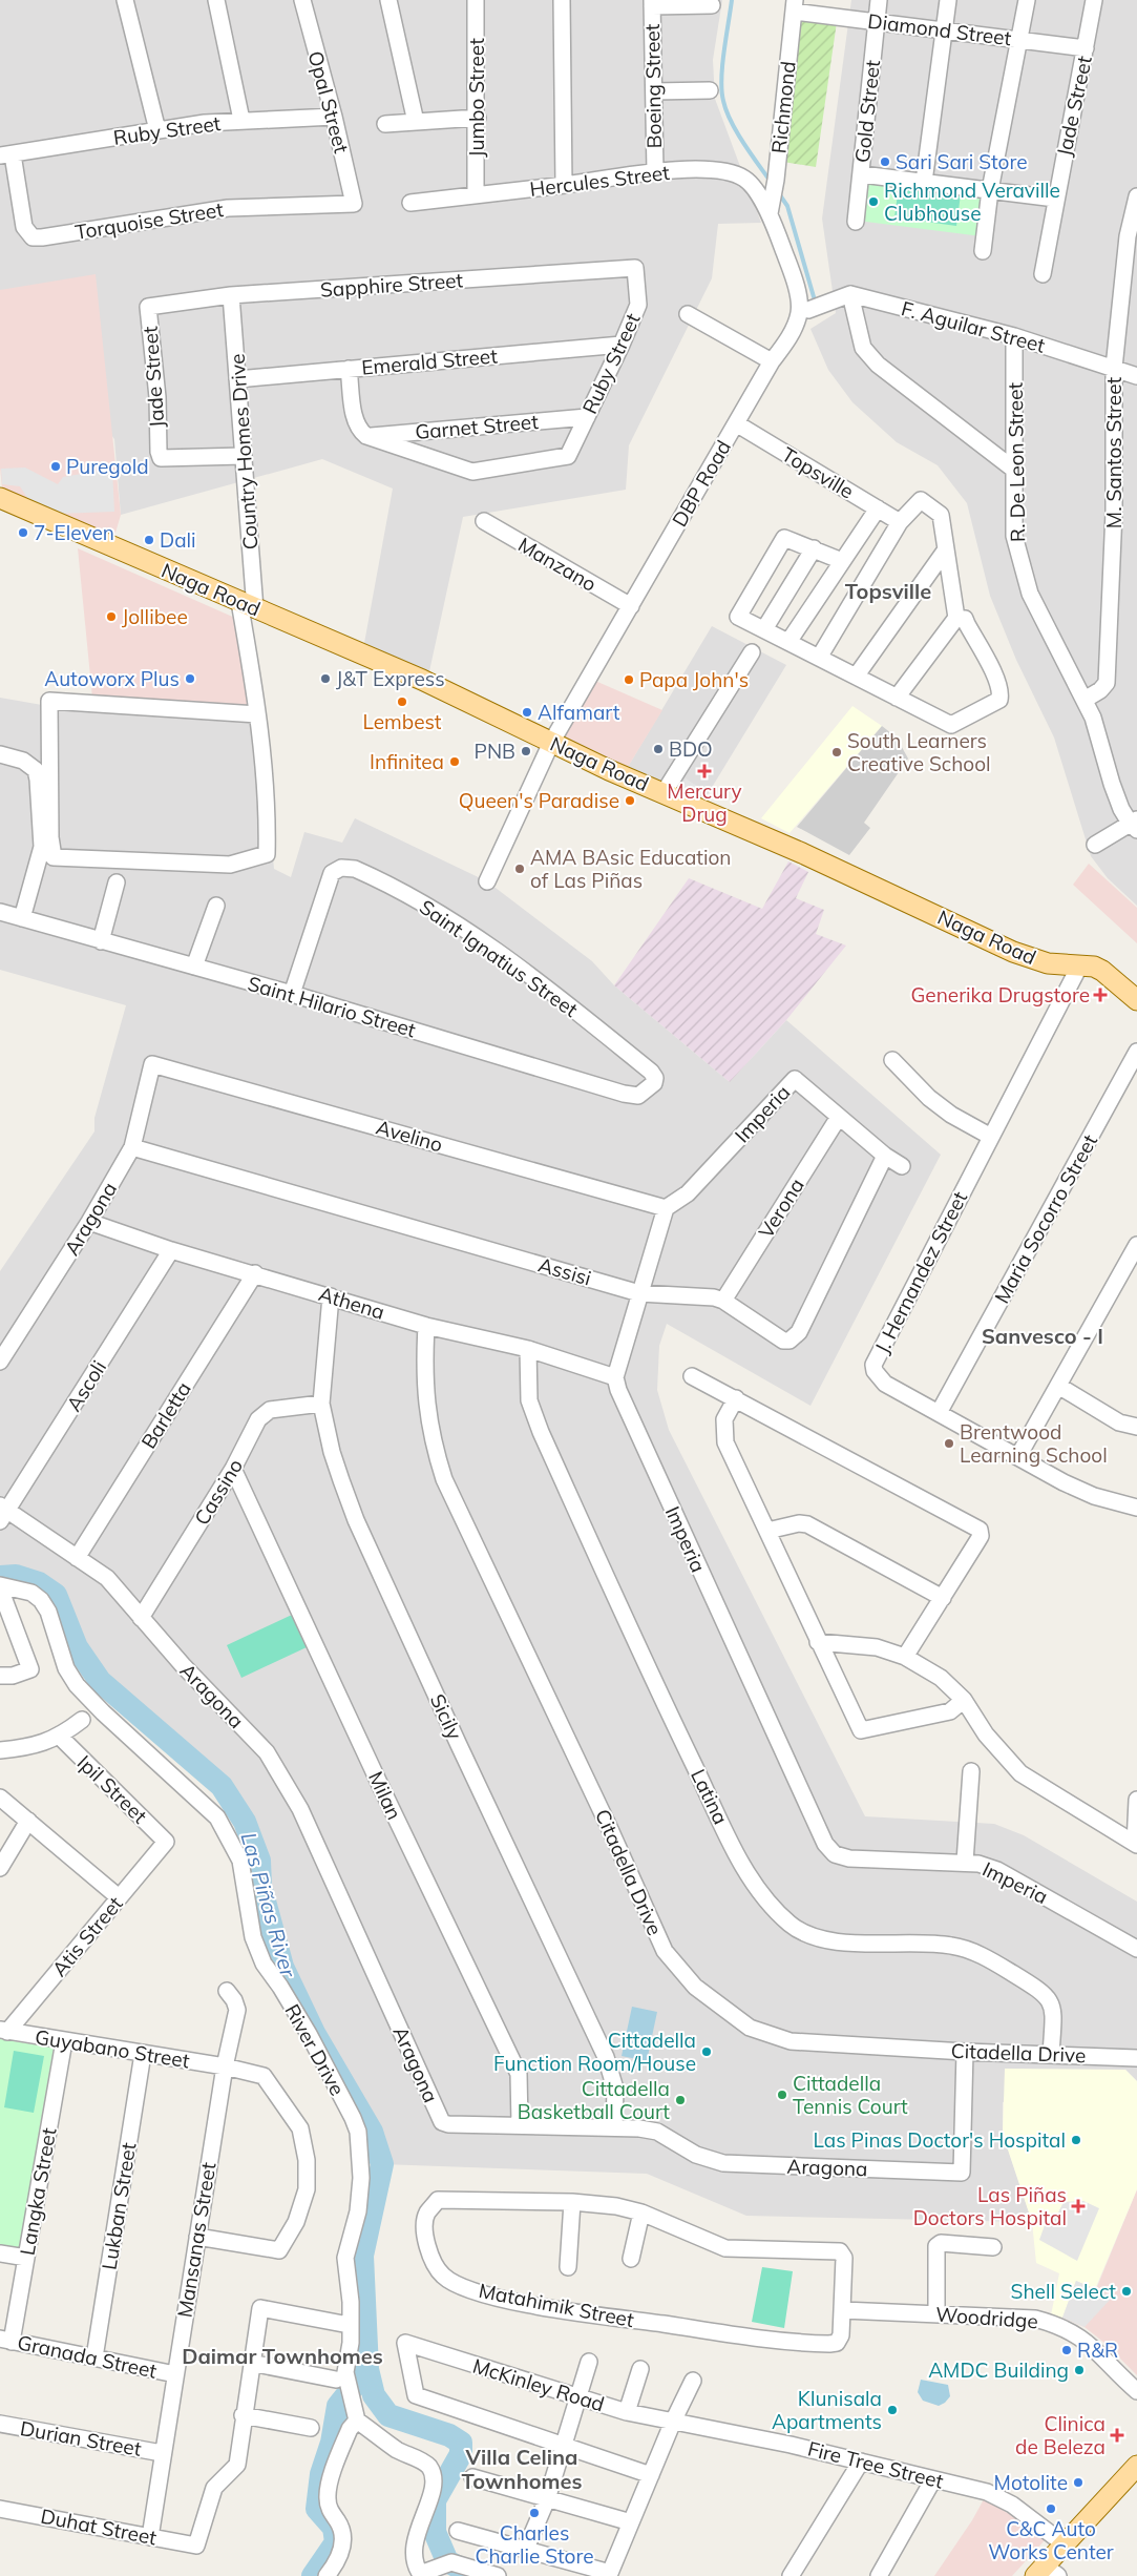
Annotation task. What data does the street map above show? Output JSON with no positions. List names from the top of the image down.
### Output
{
  "streets": {
    "main road": ["Naga Road"],
    "street": [
      "Diamond Street",
      "Boeing Street",
      "Jumbo Street",
      "Opal Street",
      "Jade Street",
      "Richmond",
      "Gold Street",
      "Ruby Street",
      "Hercules Street",
      "Torquoise Street",
      "Sapphire Street",
      "F. Aguilar Street",
      "Emerald Street",
      "Garnet Street",
      "Country Homes Drive",
      "M. Santos Street",
      "R. De Leon Street",
      "Topsville",
      "DBP Road",
      "Manzano",
      "Saint Ignatius Street",
      "Saint Hilario Street",
      "Imperia",
      "Avelino",
      "Verona",
      "Aragona",
      "Maria Socorro Street",
      "Assisi",
      "J. Hernandez Street",
      "Athena",
      "Ascoli",
      "Barletta",
      "Cassino",
      "Sicily",
      "Ipil Street",
      "Milan",
      "Latina",
      "Citadella Drive",
      "Atis Street",
      "Guyabano Street",
      "River Drive",
      "Langka Street",
      "Lukban Street",
      "Mansanas Street",
      "Matahimik Street",
      "Woodridge",
      "Granada Street",
      "McKinley Road",
      "Durian Street",
      "Fire Tree Street",
      "Duhat Street"
    ]
  },
  "crossings": [
    ["Diamond Street", "Jade Street"],
    ["Diamond Street", "Richmond"],
    ["Diamond Street", "Gold Street"],
    ["Boeing Street", "Hercules Street"],
    ["Jumbo Street", "Hercules Street"],
    ["Opal Street", "Ruby Street"],
    ["Opal Street", "Torquoise Street"],
    ["Jade Street", "Sapphire Street"],
    ["Jade Street", "Country Homes Drive"],
    ["Richmond", "Hercules Street"],
    ["Richmond", "DBP Road"],
    ["Ruby Street", "Torquoise Street"],
    ["Ruby Street", "Sapphire Street"],
    ["Ruby Street", "Emerald Street"],
    ["Ruby Street", "Garnet Street"],
    ["Hercules Street", "DBP Road"],
    ["Sapphire Street", "Country Homes Drive"],
    ["F. Aguilar Street", "M. Santos Street"],
    ["F. Aguilar Street", "R. De Leon Street"],
    ["Emerald Street", "Country Homes Drive"],
    ["Country Homes Drive", "Naga Road"],
    ["M. Santos Street", "R. De Leon Street"],
    ["Topsville", "DBP Road"],
    ["DBP Road", "Manzano"],
    ["DBP Road", "Naga Road"],
    ["Naga Road", "J. Hernandez Street"],
    ["Saint Ignatius Street", "Saint Hilario Street"],
    ["Imperia", "Avelino"],
    ["Imperia", "Verona"],
    ["Imperia", "Assisi"],
    ["Imperia", "Athena"],
    ["Avelino", "Aragona"],
    ["Verona", "Assisi"],
    ["Aragona", "Assisi"],
    ["Aragona", "Athena"],
    ["Aragona", "Ascoli"],
    ["Aragona", "Barletta"],
    ["Aragona", "Cassino"],
    ["Aragona", "Sicily"],
    ["Aragona", "Milan"],
    ["Aragona", "Citadella Drive"],
    ["Maria Socorro Street", "J. Hernandez Street"],
    ["Athena", "Ascoli"],
    ["Athena", "Barletta"],
    ["Athena", "Sicily"],
    ["Athena", "Latina"],
    ["Athena", "Citadella Drive"],
    ["Cassino", "Sicily"],
    ["Cassino", "Milan"],
    ["Ipil Street", "Atis Street"],
    ["Latina", "Citadella Drive"],
    ["Atis Street", "Guyabano Street"],
    ["Guyabano Street", "Langka Street"],
    ["Guyabano Street", "Lukban Street"],
    ["Guyabano Street", "Mansanas Street"],
    ["Langka Street", "Granada Street"],
    ["Lukban Street", "Granada Street"],
    ["Mansanas Street", "Granada Street"],
    ["Mansanas Street", "Durian Street"],
    ["Mansanas Street", "Duhat Street"],
    ["Matahimik Street", "Woodridge"],
    ["McKinley Road", "Fire Tree Street"]
  ],
  "districts": [
    "Topsville",
    "Sanvesco - I",
    "Daimar Townhomes",
    "Villa Celina Townhomes"
  ],
  "water": ["Las Piñas River"],
  "places": {
    "other": [
      "Sari Sari Store",
      "Richmond Veraville Clubhouse",
      "Puregold",
      "7-Eleven",
      "Dali",
      "Jollibee",
      "Autoworx Plus",
      "J&T Express",
      "Papa John's",
      "Lembest",
      "Alfamart",
      "BDO",
      "PNB",
      "South Learners Creative School",
      "Infinitea",
      "Queen's Paradise",
      "AMA BAsic Education of Las Piñas",
      "Brentwood Learning School",
      "Cittadella Function Room/House",
      "Cittadella Tennis Court",
      "Cittadella Basketball Court",
      "Las Pinas Doctor's Hospital",
      "Shell Select",
      "R&R",
      "AMDC Building",
      "KIunisala Apartments",
      "Motolite",
      "C&C Auto Works Center",
      "Charles Charlie Store"
    ],
    "health": [
      "Mercury Drug",
      "Generika Drugstore",
      "Las Piñas Doctors Hospital",
      "Clinica de Beleza"
    ]
  }
}
